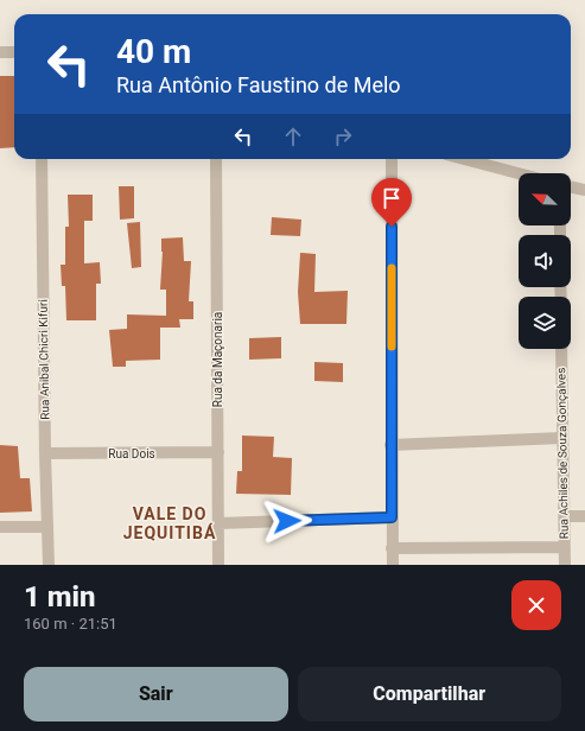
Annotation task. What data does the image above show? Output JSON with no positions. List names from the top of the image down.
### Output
{
  "streets": {
    "street": [
      "Rua Anibal Chicri Kifuri",
      "Rua da Maçonaria",
      "Rua Dois",
      "Rua Achiles de Souza Gonçalves"
    ]
  },
  "crossings": [
    ["Rua Anibal Chicri Kifuri", "Rua Dois"],
    ["Rua da Maçonaria", "Rua Dois"]
  ],
  "districts": ["VALE DO JEQUITIBÁ"],
  "north": "top left",
  "page": {
    "turn": ["40 m", "Rua Antônio Faustino de Melo"],
    "heading": ["1 min", "160 m · 21:51"],
    "buttons": ["Sair", "Compartilhar"]
  }
}
